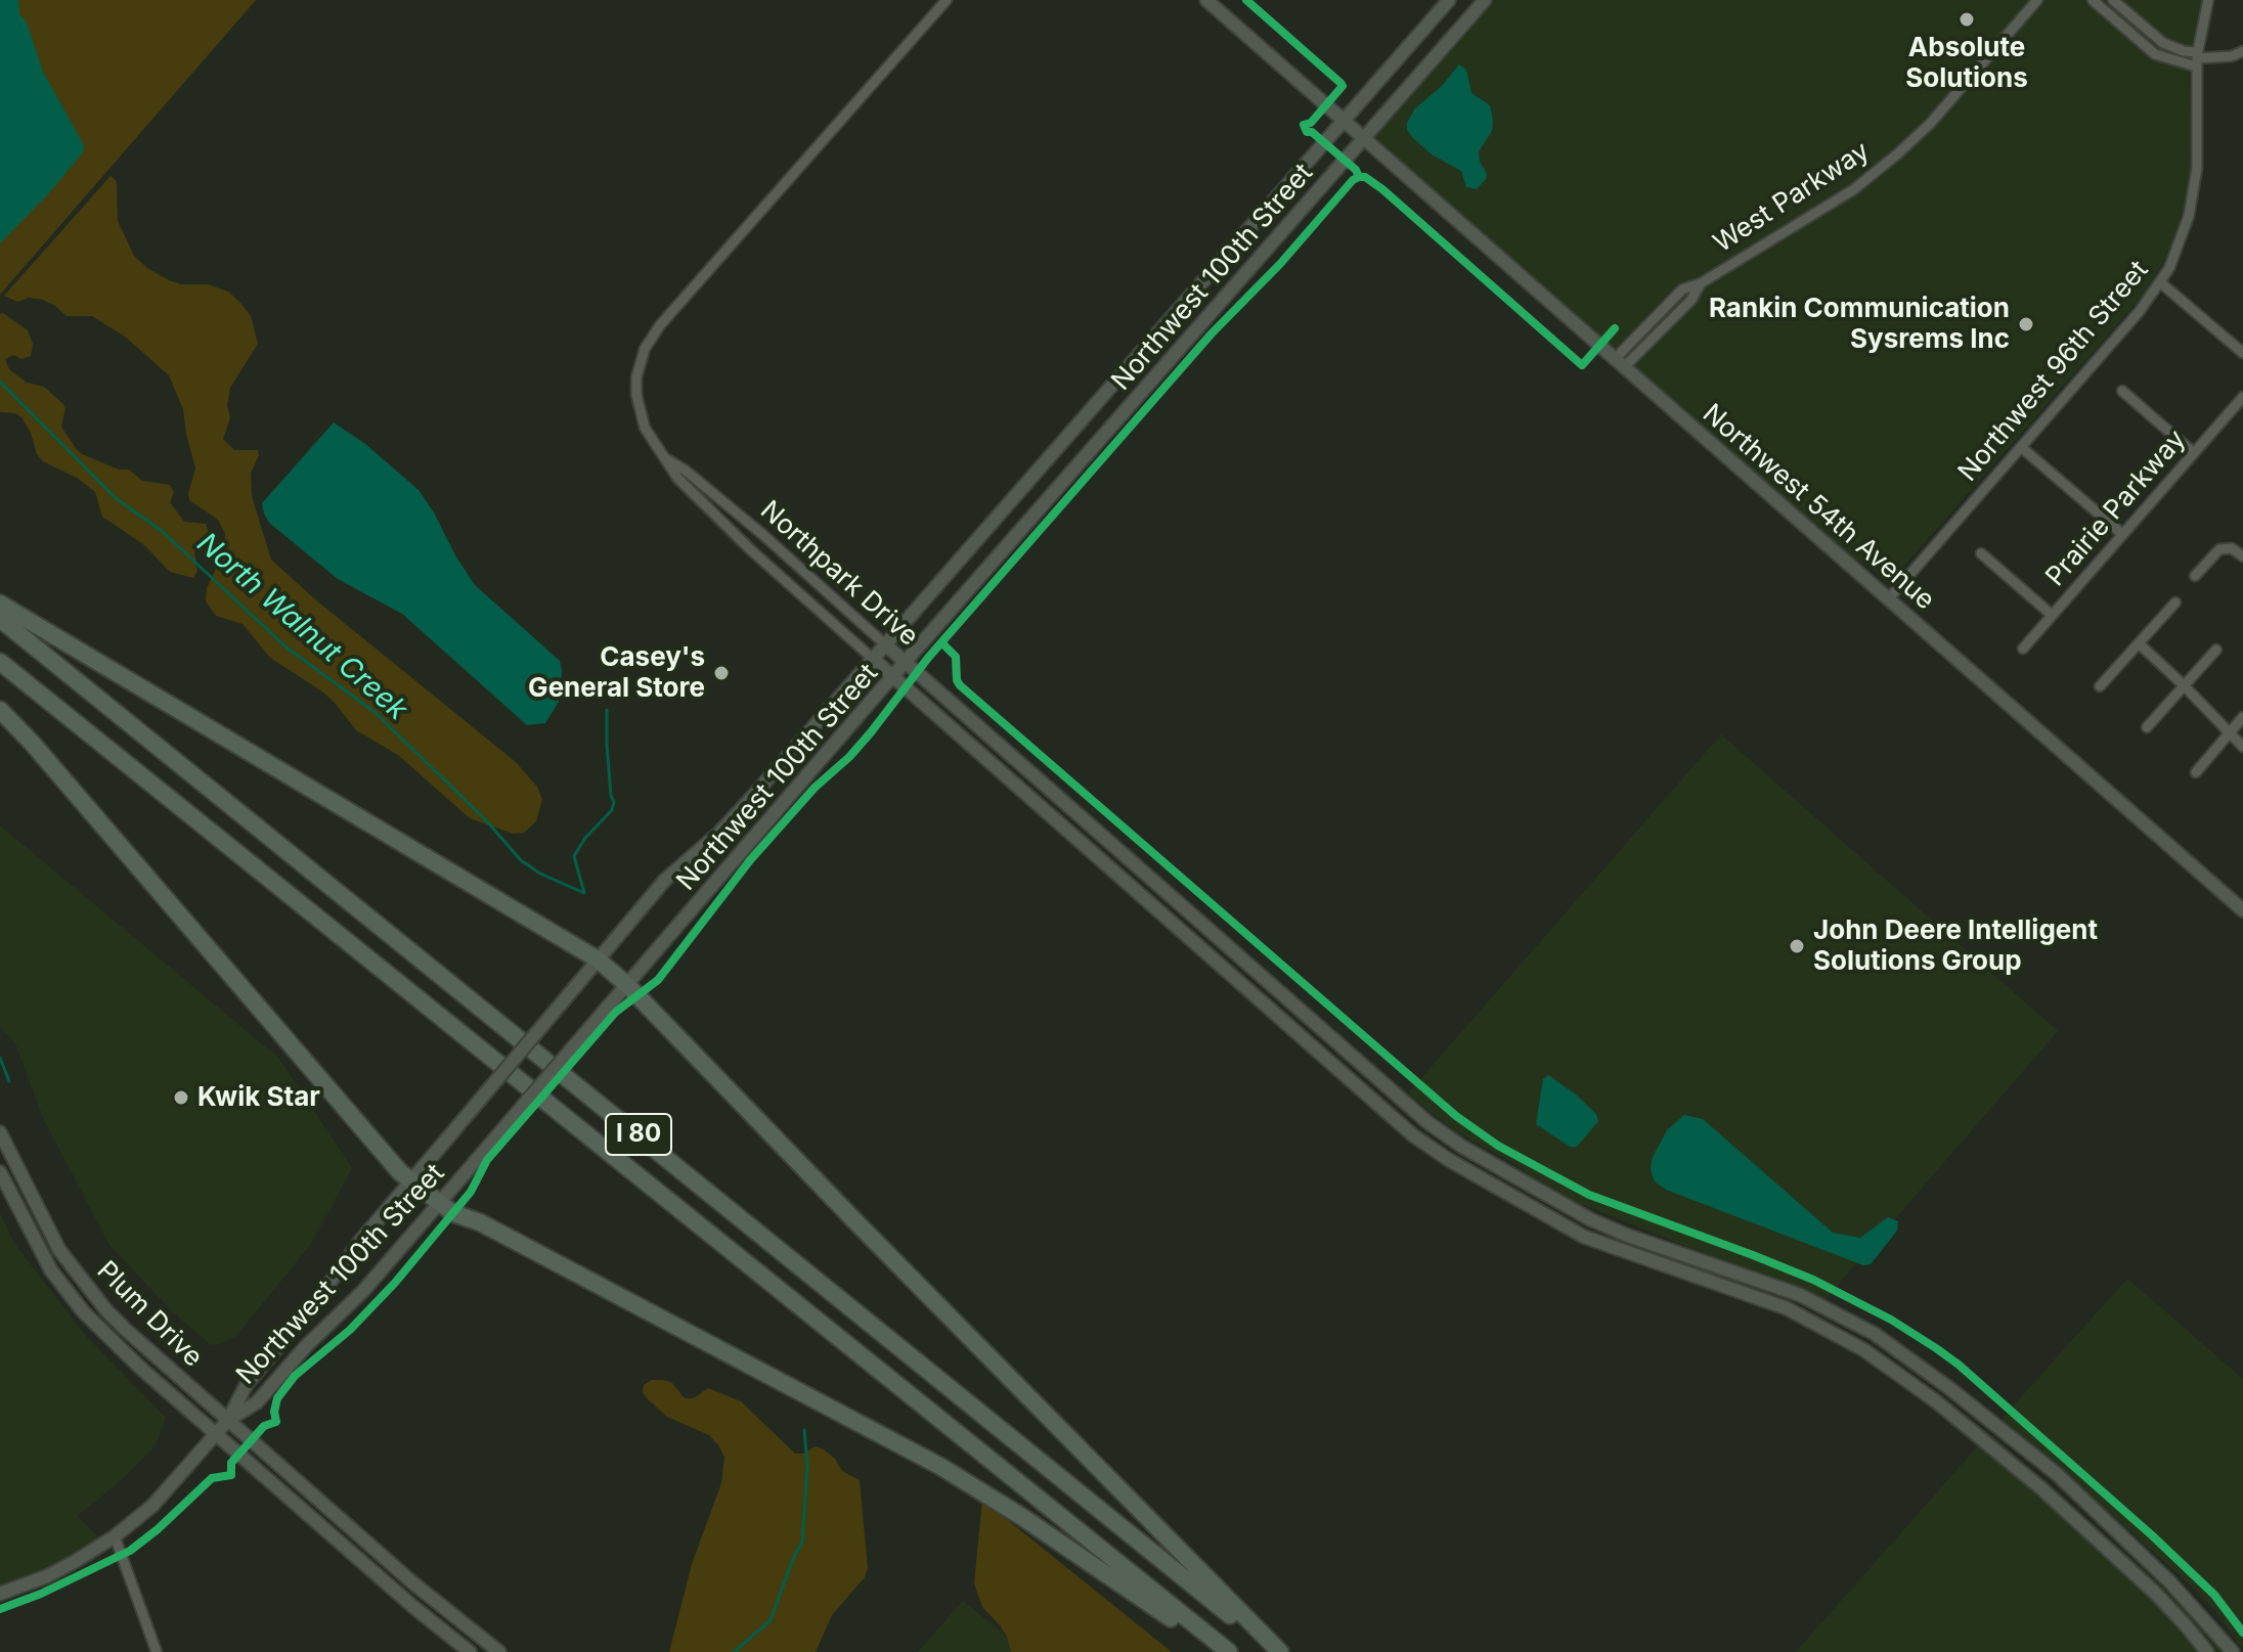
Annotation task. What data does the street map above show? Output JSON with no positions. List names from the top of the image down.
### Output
{
  "streets": {
    "highway": ["I 80"],
    "street": [
      "West Parkway",
      "Northwest 100th Street",
      "Northwest 96th Street",
      "Northwest 54th Avenue",
      "Prairie Parkway",
      "Northpark Drive",
      "Plum Drive"
    ]
  },
  "crossings": [
    ["West Parkway", "Northwest 54th Avenue"],
    ["Northwest 100th Street", "Northwest 54th Avenue"],
    ["Northwest 100th Street", "Northpark Drive"],
    ["Northwest 100th Street", "Plum Drive"],
    ["Northwest 96th Street", "Northwest 54th Avenue"]
  ],
  "water": ["North Walnut Creek"],
  "places": [
    "Absolute Solutions",
    "Rankin Communication Sysrems Inc",
    "Casey's General Store",
    "John Deere Intelligent Solutions Group",
    "Kwik Star"
  ]
}
